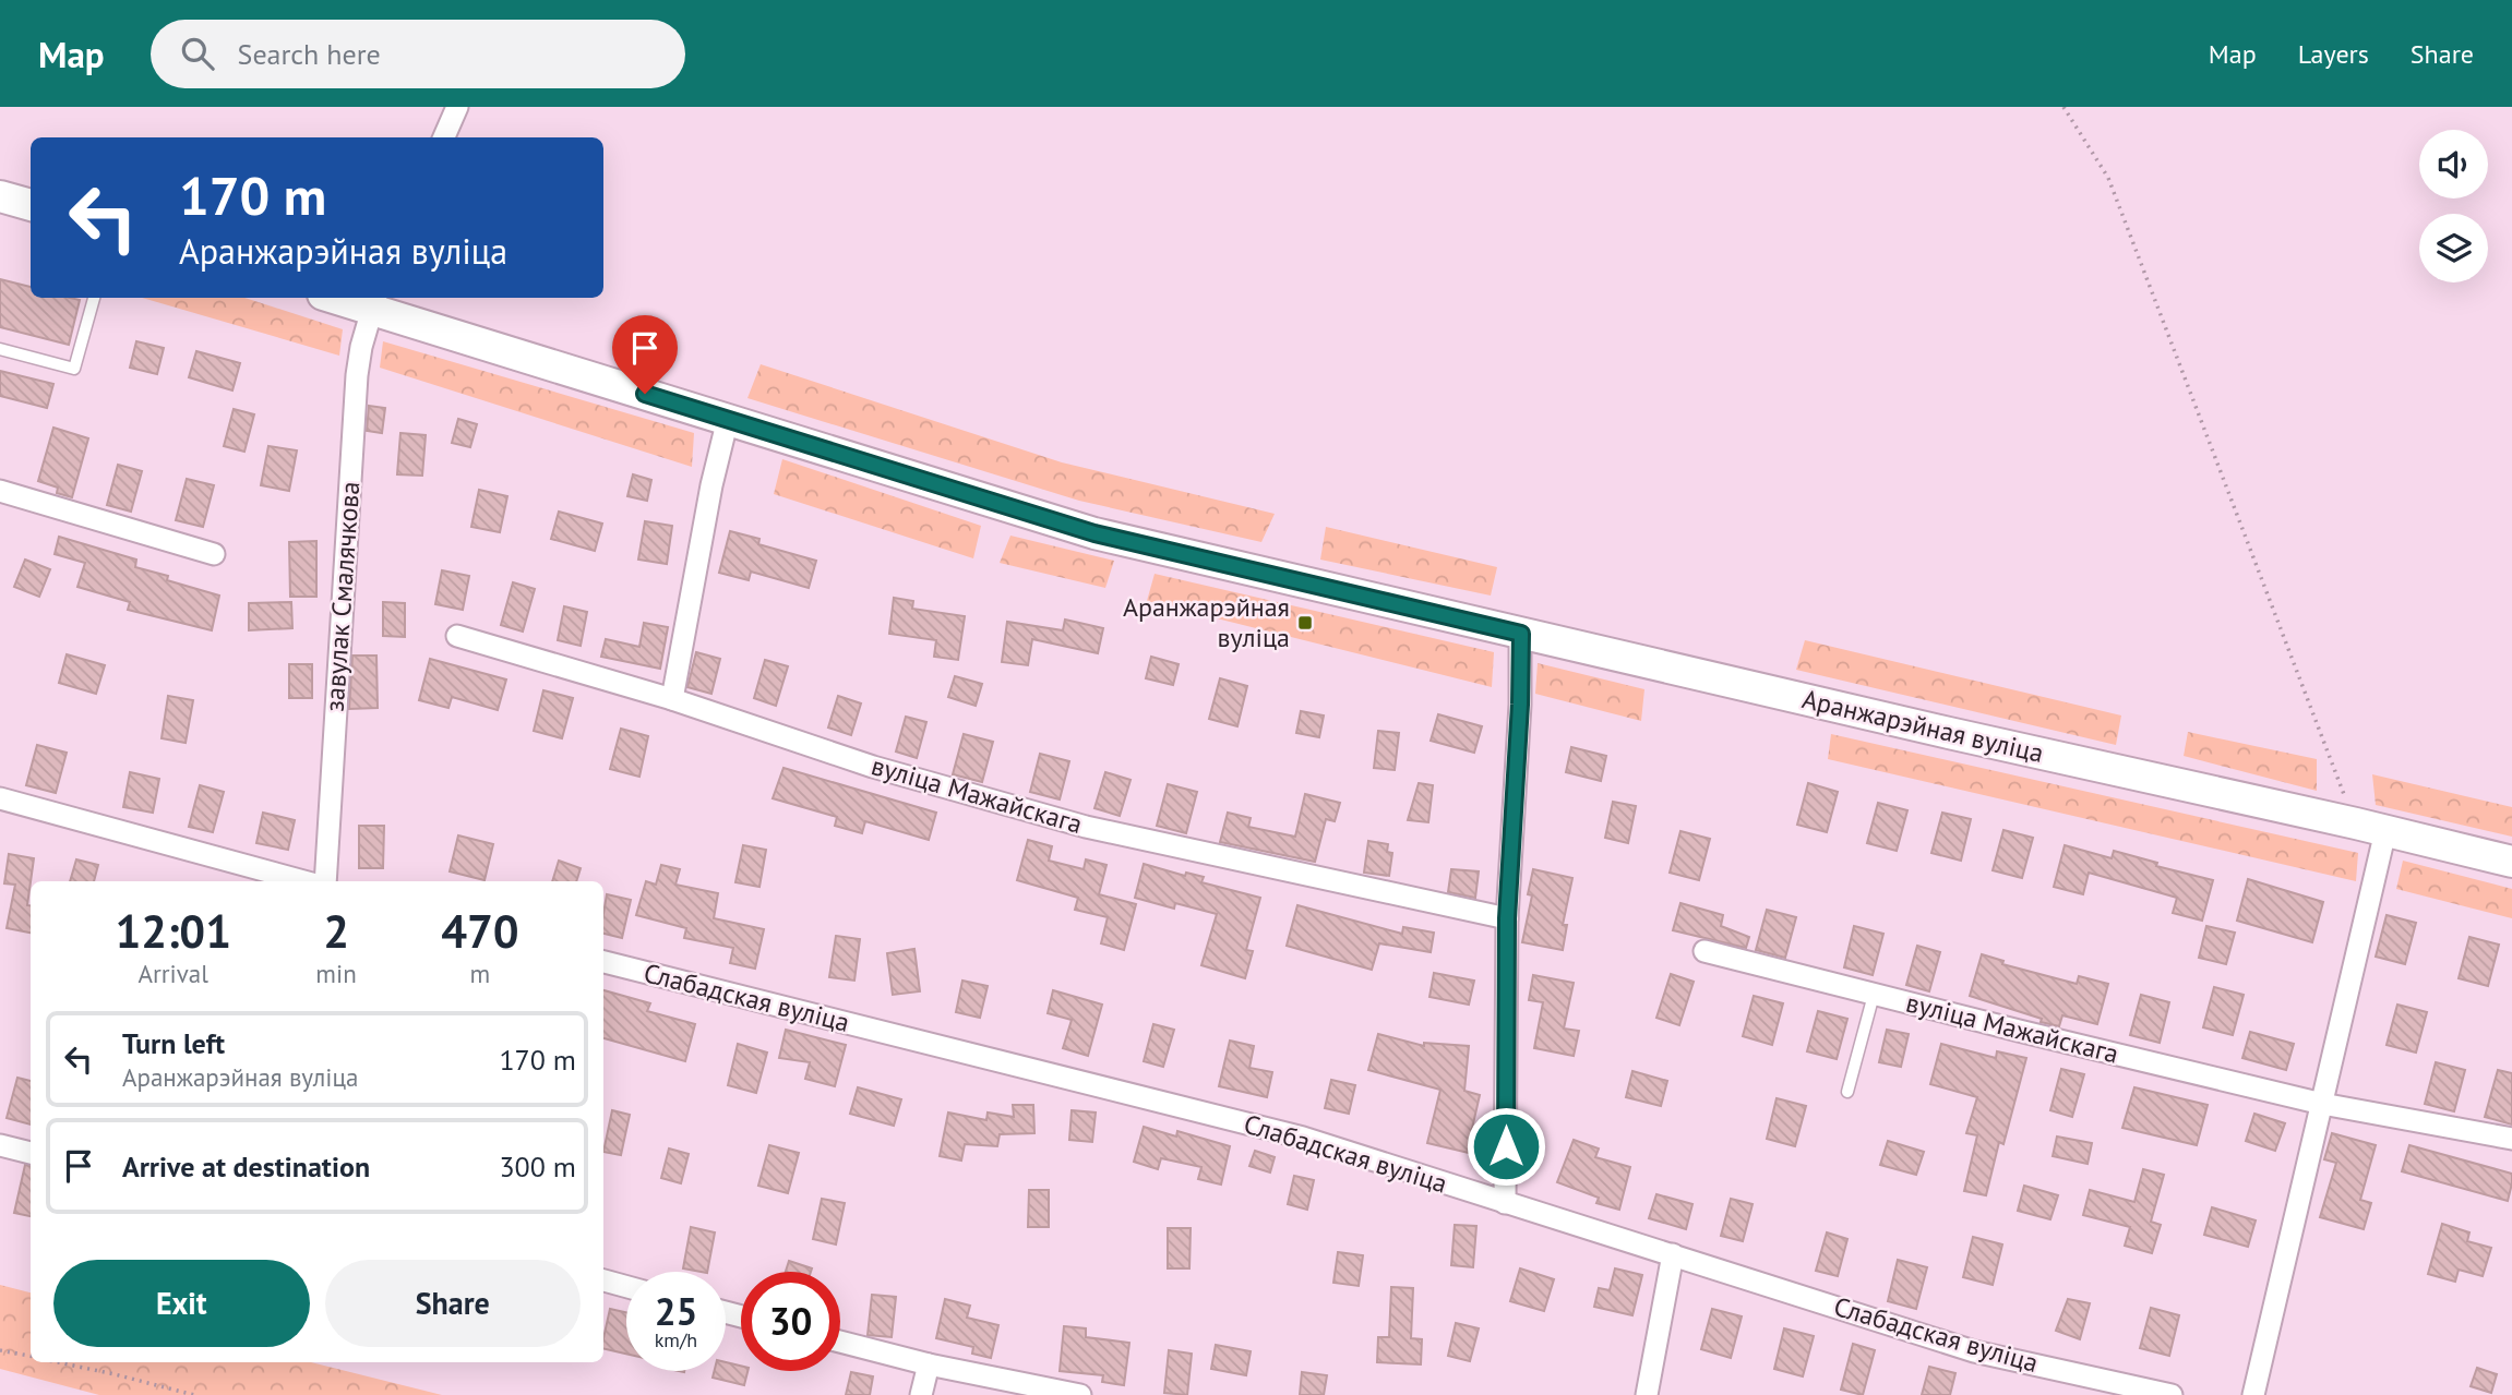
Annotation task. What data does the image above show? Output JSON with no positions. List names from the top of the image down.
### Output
{
  "streets": {
    "main road": ["Аранжарэйная вуліца"],
    "street": ["завулак Смалячкова", "вуліца Мажайскага", "Слабадская вуліца"]
  },
  "crossings": [
    ["завулак Смалячкова", "Аранжарэйная вуліца"]
  ],
  "places": {
    "transit": ["Аранжарэйная вуліца"]
  },
  "page": {
    "header": "Map",
    "search": "Search here",
    "nav": ["Map", "Layers", "Share"],
    "turn": ["170 m", "Аранжарэйная вуліца"],
    "eta": [
      "12:01",
      "Arrival",
      "2",
      "min",
      "470",
      "m"
    ],
    "list": [
      {
        "name": "Turn left",
        "note": "Аранжарэйная вуліца",
        "value": "170 m"
      },
      {
        "name": "Arrive at destination",
        "value": "300 m"
      }
    ],
    "buttons": ["Exit", "Share"],
    "speed": "25 km/h",
    "limit": "30"
  }
}
